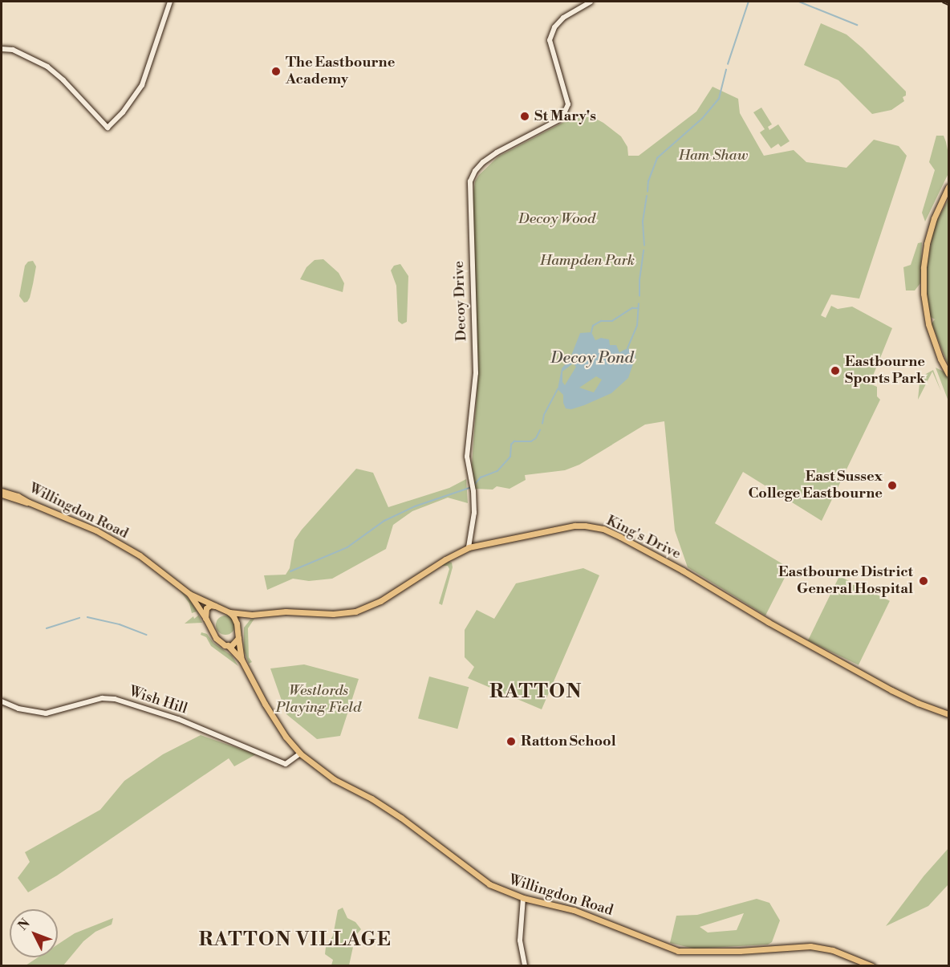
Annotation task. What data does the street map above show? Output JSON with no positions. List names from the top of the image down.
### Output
{
  "streets": {
    "main road": ["Willingdon Road", "King's Drive"],
    "street": ["Decoy Drive", "Wish Hill"]
  },
  "crossings": [
    ["Decoy Drive", "King's Drive"],
    ["Willingdon Road", "King's Drive"],
    ["Willingdon Road", "Wish Hill"]
  ],
  "districts": ["RATTON", "RATTON VILLAGE"],
  "water": ["Decoy Pond"],
  "parks": [
    "Ham Shaw",
    "Decoy Wood",
    "Hampden Park",
    "Westlords Playing Field"
  ],
  "places": [
    "The Eastbourne Academy",
    "St Mary's",
    "Eastbourne Sports Park",
    "East Sussex College Eastbourne",
    "Eastbourne District General Hospital",
    "Ratton School"
  ],
  "north": "top left"
}
